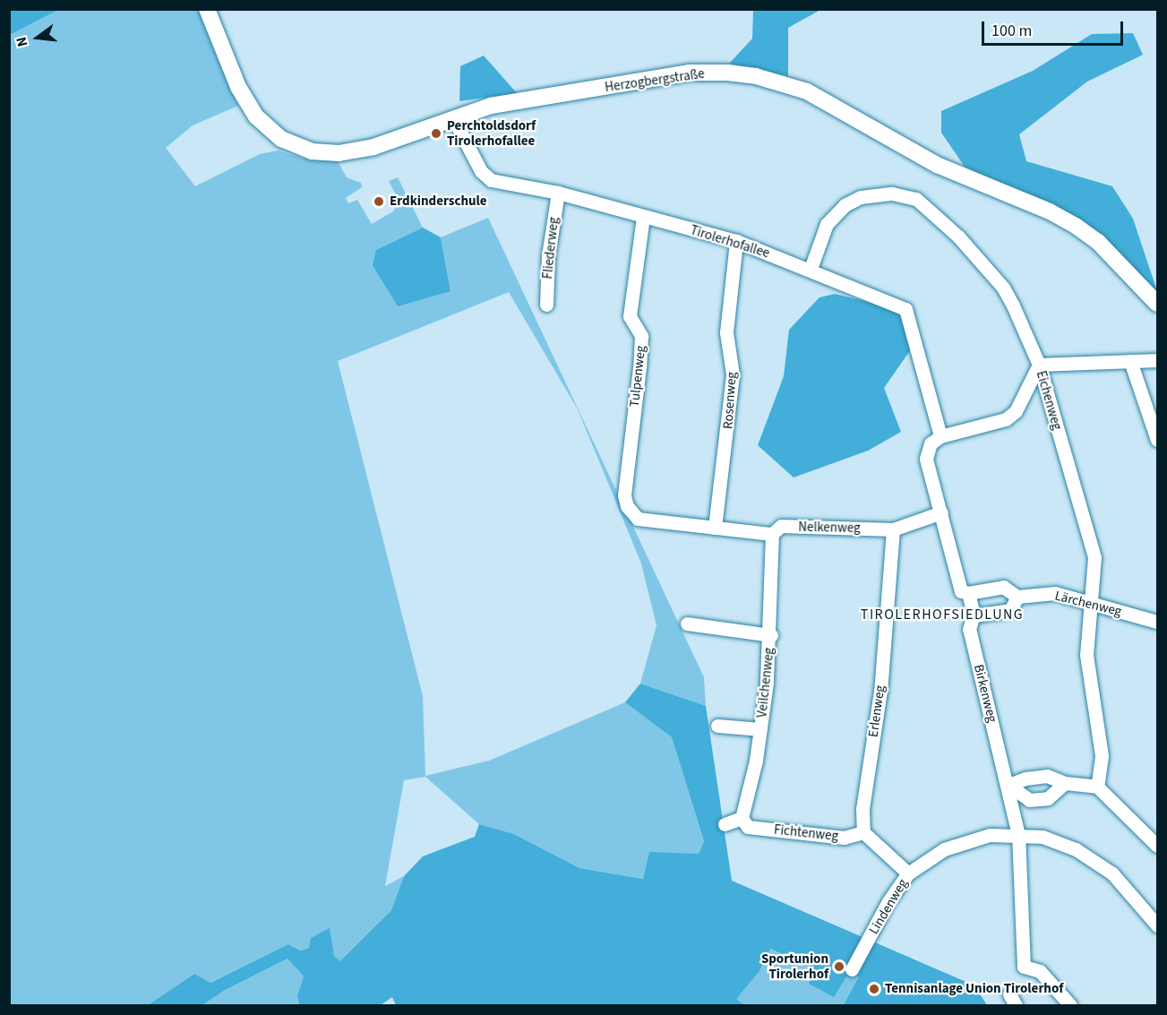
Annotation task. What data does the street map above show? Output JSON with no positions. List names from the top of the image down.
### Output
{
  "streets": {
    "main road": ["Herzogbergstraße"],
    "street": [
      "Tirolerhofallee",
      "Fliederweg",
      "Tulpenweg",
      "Rosenweg",
      "Eichenweg",
      "Nelkenweg",
      "Lärchenweg",
      "Veilchenweg",
      "Birkenweg",
      "Erlenweg",
      "Fichtenweg",
      "Lindenweg"
    ]
  },
  "crossings": [
    ["Herzogbergstraße", "Tirolerhofallee"],
    ["Tirolerhofallee", "Fliederweg"],
    ["Tirolerhofallee", "Tulpenweg"],
    ["Tirolerhofallee", "Rosenweg"],
    ["Tirolerhofallee", "Eichenweg"],
    ["Tirolerhofallee", "Birkenweg"],
    ["Tulpenweg", "Nelkenweg"],
    ["Rosenweg", "Nelkenweg"],
    ["Eichenweg", "Lärchenweg"],
    ["Nelkenweg", "Veilchenweg"],
    ["Nelkenweg", "Birkenweg"],
    ["Nelkenweg", "Erlenweg"],
    ["Lärchenweg", "Birkenweg"],
    ["Veilchenweg", "Fichtenweg"],
    ["Birkenweg", "Lindenweg"],
    ["Erlenweg", "Fichtenweg"]
  ],
  "districts": ["TIROLERHOFSIEDLUNG"],
  "places": [
    "Perchtoldsdorf Tirolerhofallee",
    "Erdkinderschule",
    "Sportunion Tirolerhof",
    "Tennisanlage Union Tirolerhof"
  ],
  "scale_bar": "100 m",
  "north": "left"
}
